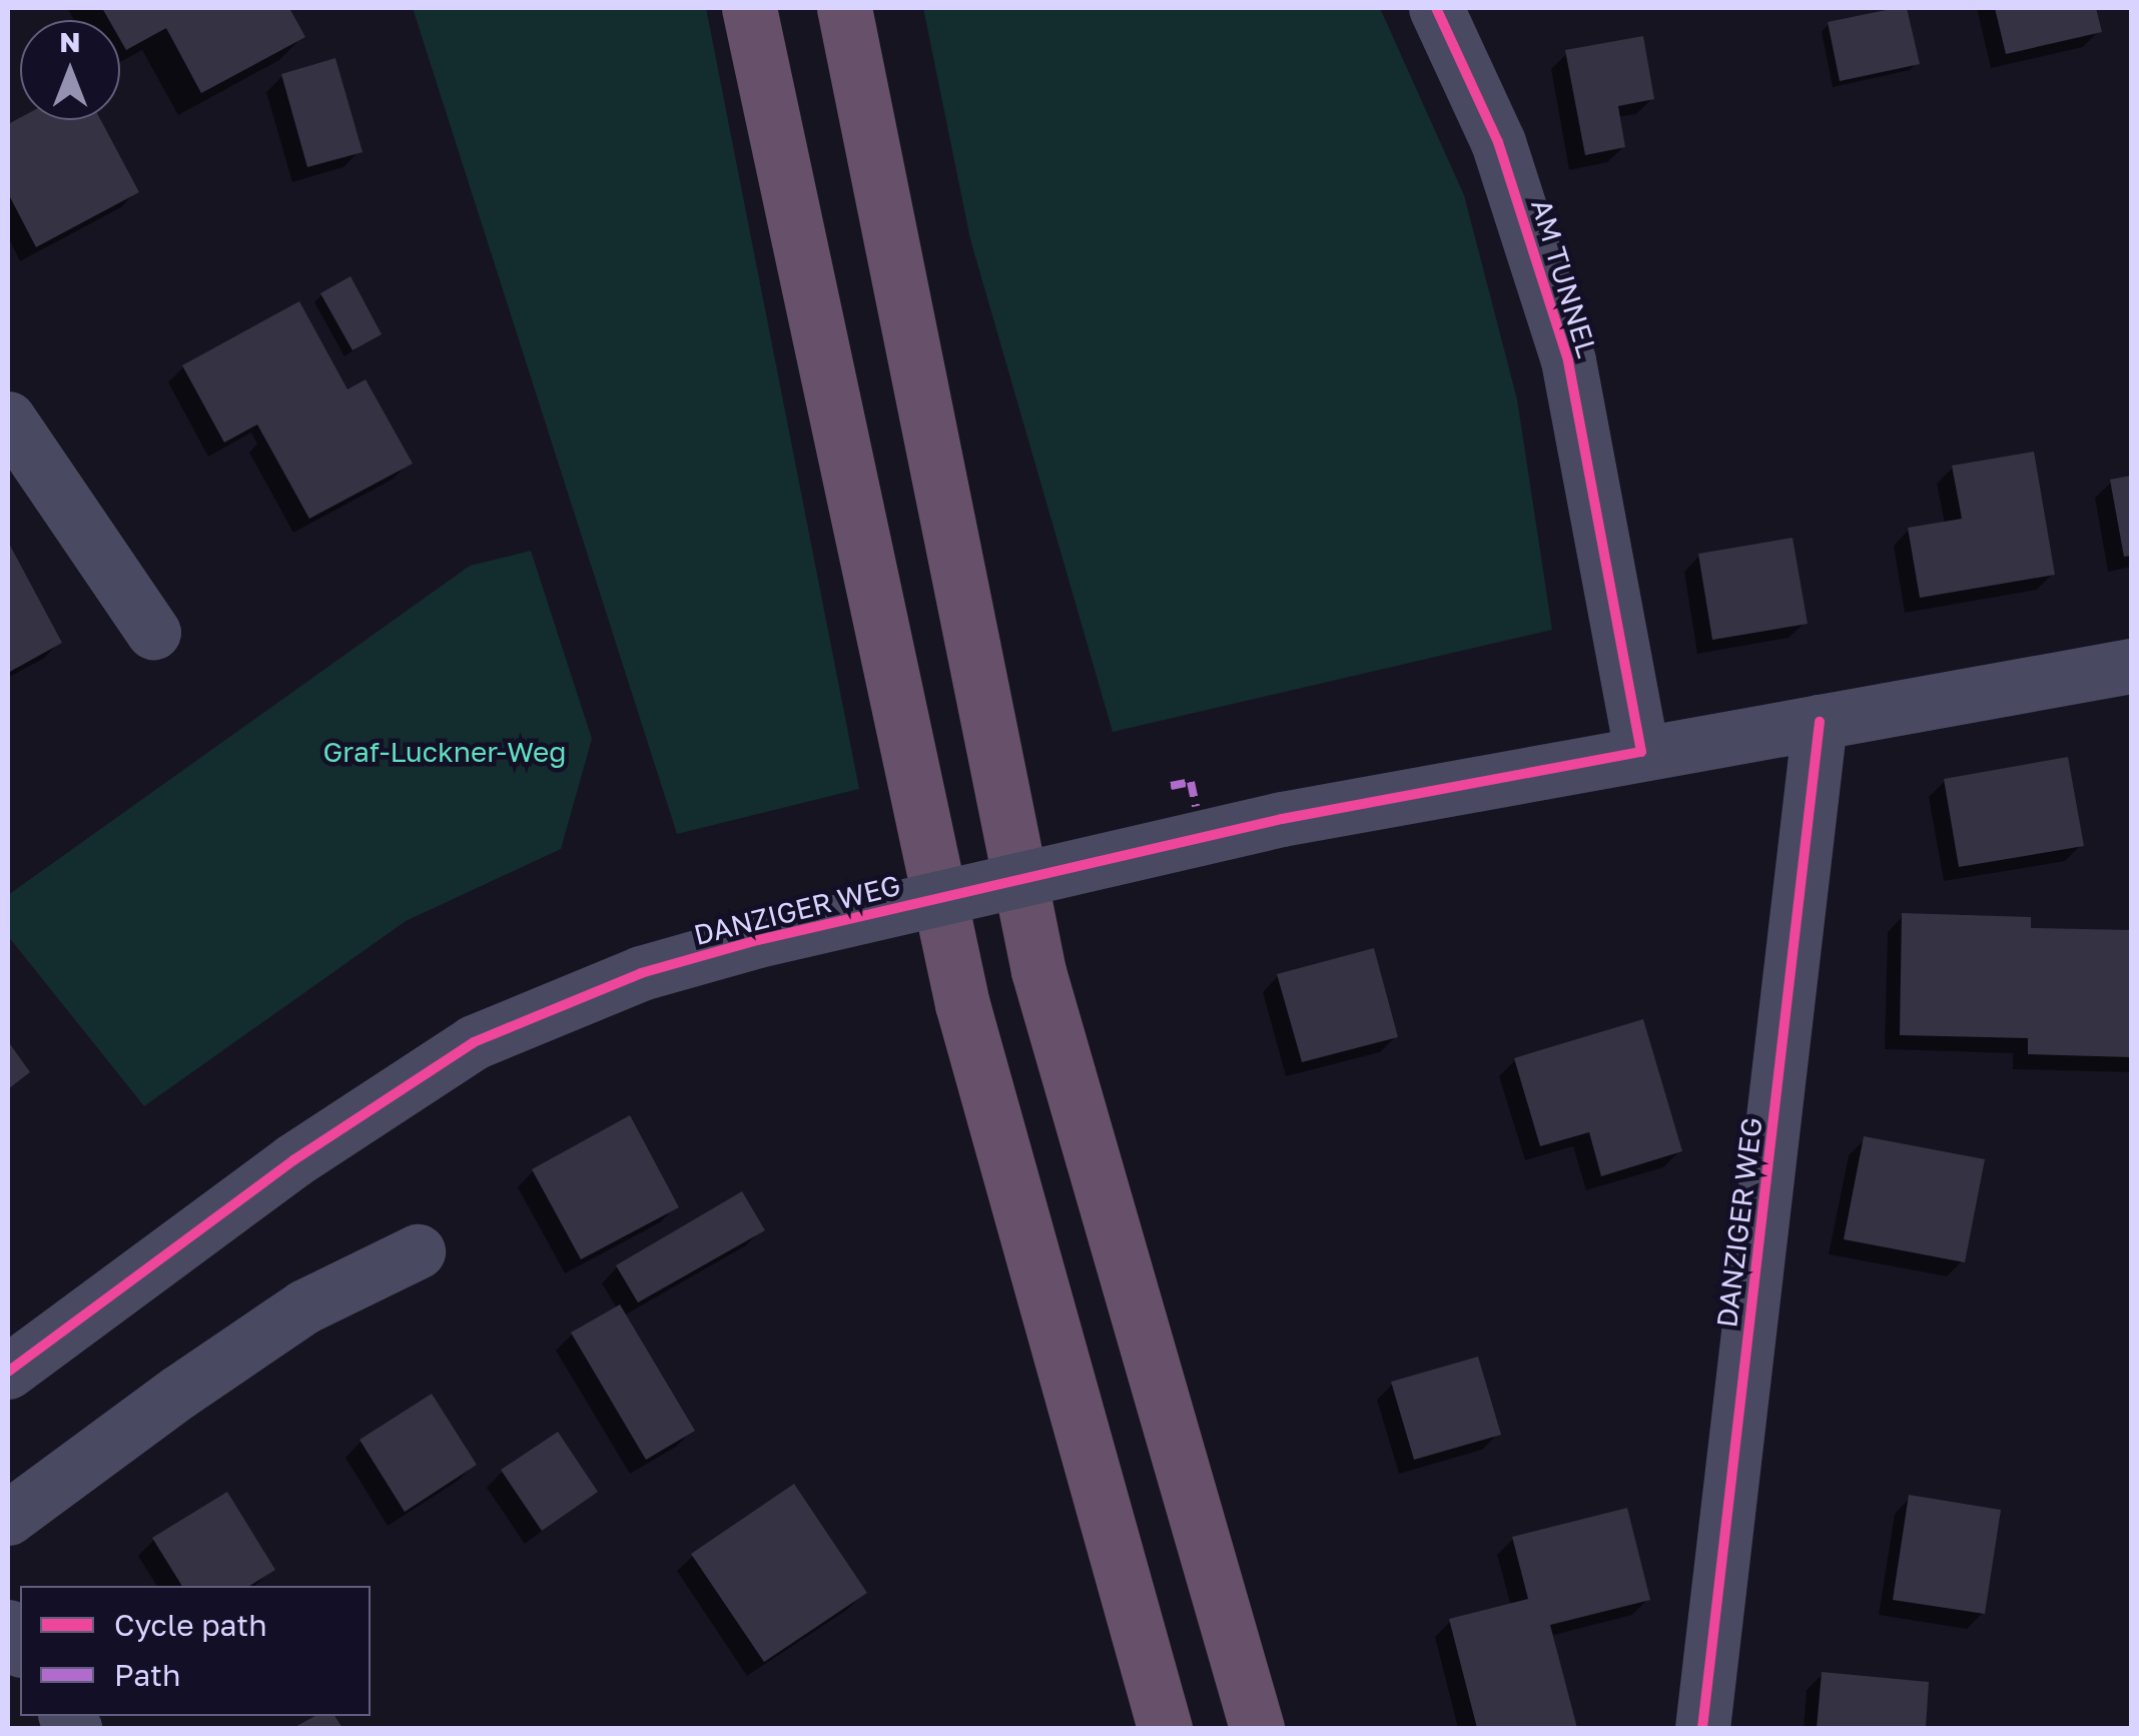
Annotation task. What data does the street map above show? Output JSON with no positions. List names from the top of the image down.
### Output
{
  "streets": {
    "street": ["AM TUNNEL", "DANZIGER WEG"]
  },
  "crossings": [
    ["AM TUNNEL", "DANZIGER WEG"]
  ],
  "parks": ["Graf-Luckner-Weg"],
  "legend": ["Cycle path", "Path"],
  "north": "top"
}
